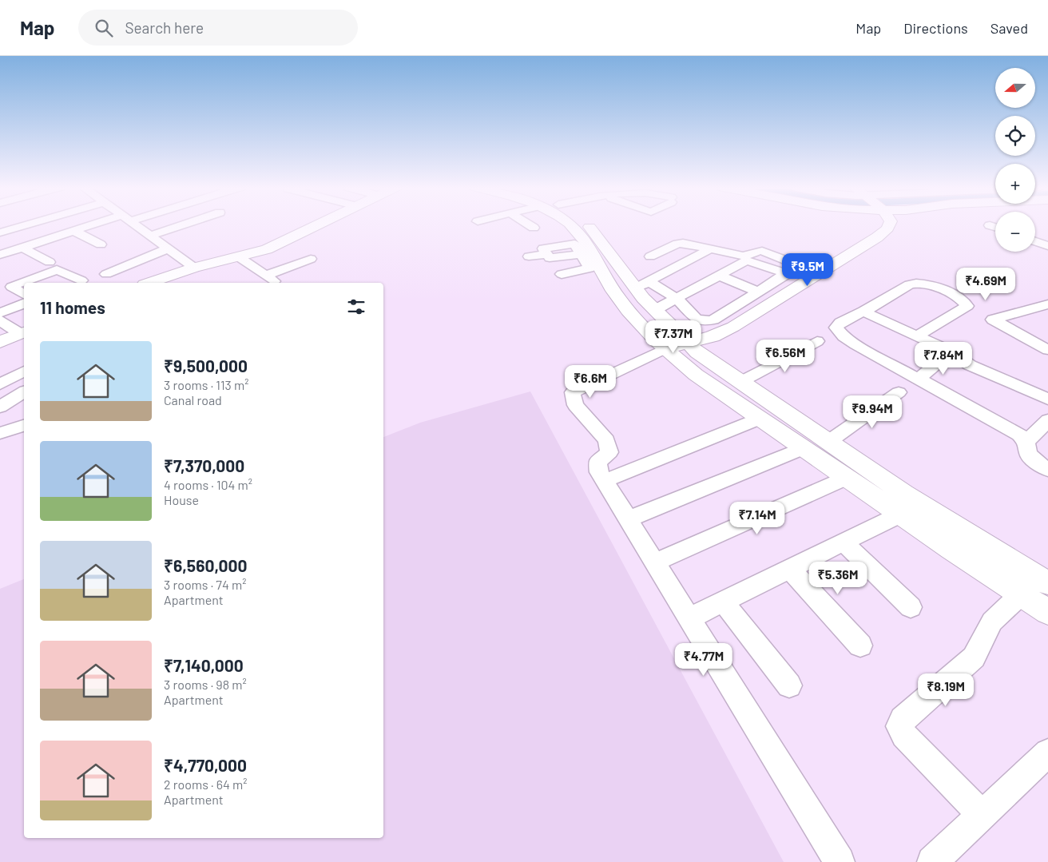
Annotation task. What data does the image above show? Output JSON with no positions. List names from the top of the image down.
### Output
{
  "north": "left",
  "page": {
    "header": "Map",
    "search": "Search here",
    "nav": ["Map", "Directions", "Saved"],
    "map_buttons": ["+", "−"],
    "price": [
      "₹9.5M",
      "₹4.69M",
      "₹7.37M",
      "₹6.56M",
      "₹7.84M",
      "₹6.6M",
      "₹9.94M",
      "₹7.14M",
      "₹5.36M",
      "₹4.77M",
      "₹8.19M"
    ],
    "heading": "11 homes",
    "list": [
      {
        "name": "₹9,500,000",
        "note": "3 rooms · 113 m² · Canal road"
      },
      {
        "name": "₹7,370,000",
        "note": "4 rooms · 104 m² · House"
      },
      {
        "name": "₹6,560,000",
        "note": "3 rooms · 74 m² · Apartment"
      },
      {
        "name": "₹7,140,000",
        "note": "3 rooms · 98 m² · Apartment"
      },
      {
        "name": "₹4,770,000",
        "note": "2 rooms · 64 m² · Apartment"
      }
    ]
  }
}
